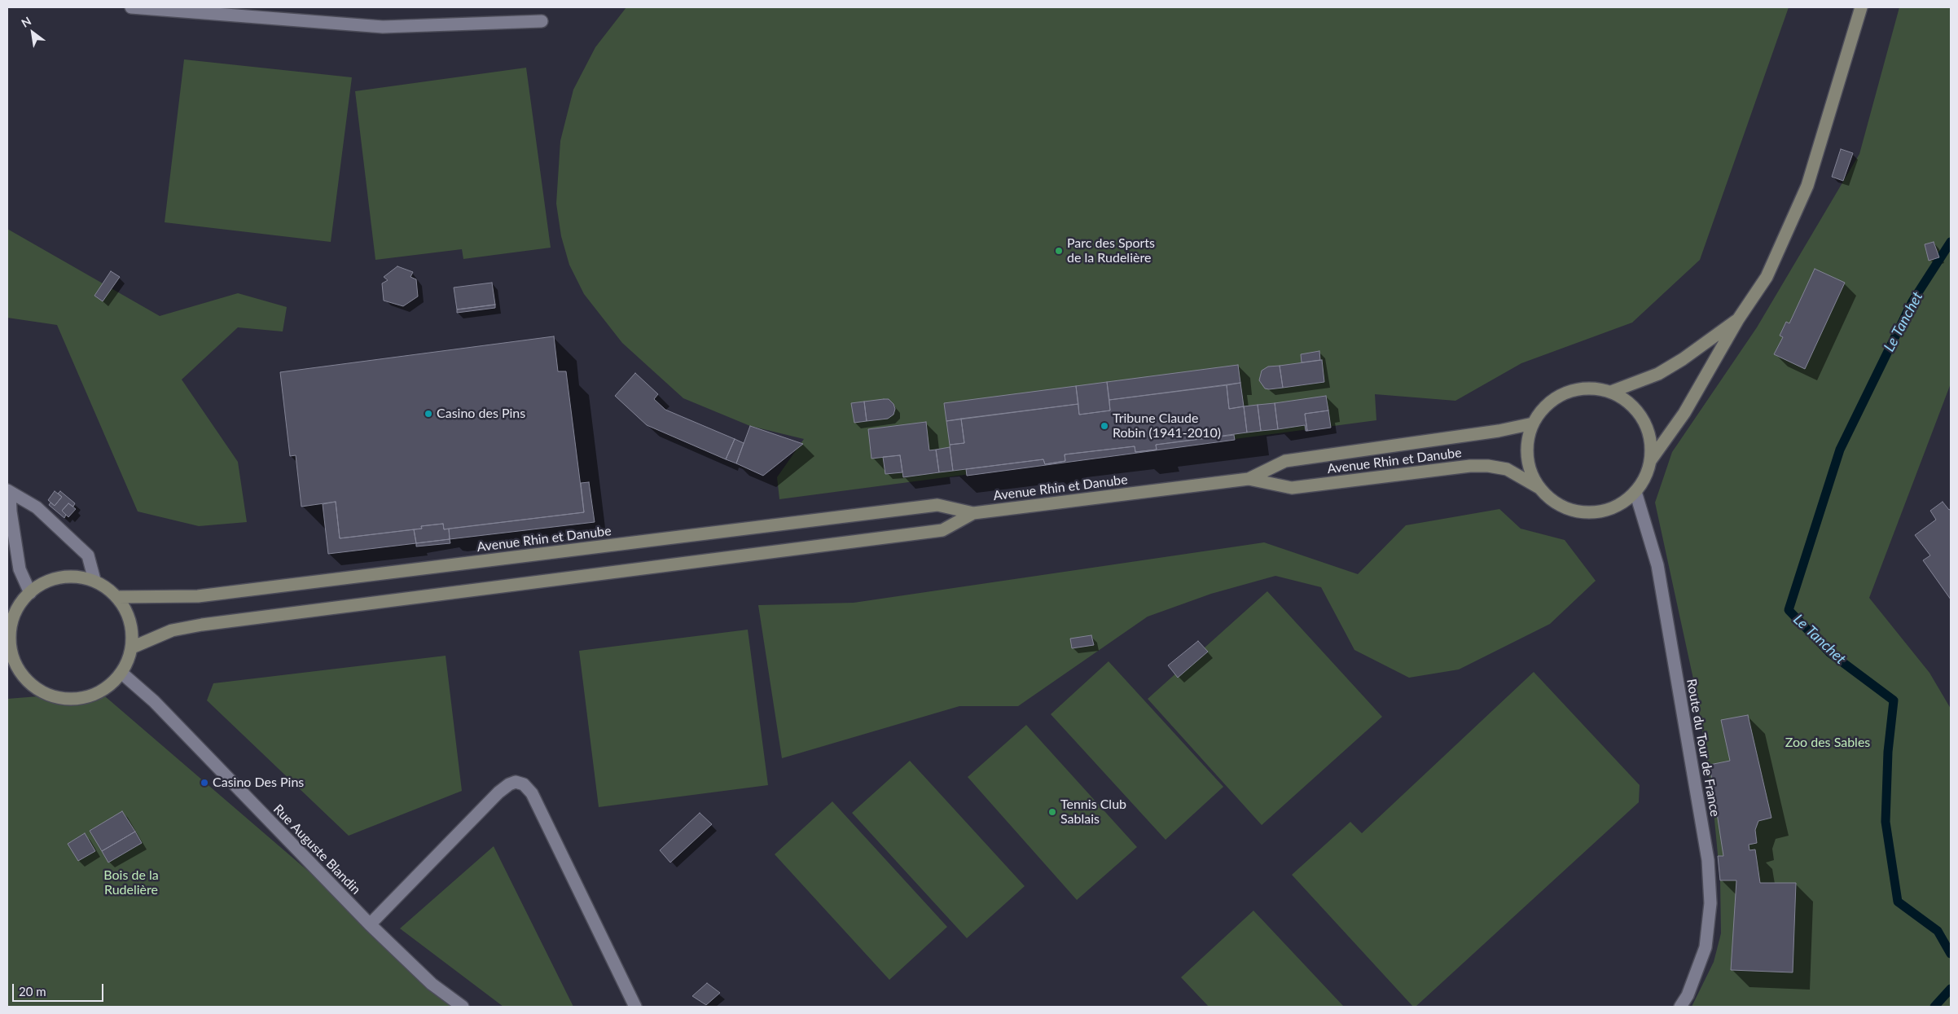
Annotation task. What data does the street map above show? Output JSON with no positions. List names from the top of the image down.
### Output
{
  "streets": {
    "street": ["Avenue Rhin et Danube", "Route du Tour de France", "Rue Auguste Blandin"]
  },
  "crossings": [
    ["Avenue Rhin et Danube", "Route du Tour de France"],
    ["Avenue Rhin et Danube", "Rue Auguste Blandin"]
  ],
  "water": ["Le Tanchet"],
  "parks": ["Zoo des Sables", "Bois de la Rudelière"],
  "places": [
    "Parc des Sports de la Rudelière",
    "Casino des Pins",
    "Tribune Claude Robin (1941-2010)",
    "Casino Des Pins",
    "Tennis Club Sablais"
  ],
  "scale_bar": "20 m",
  "north": "top left"
}
